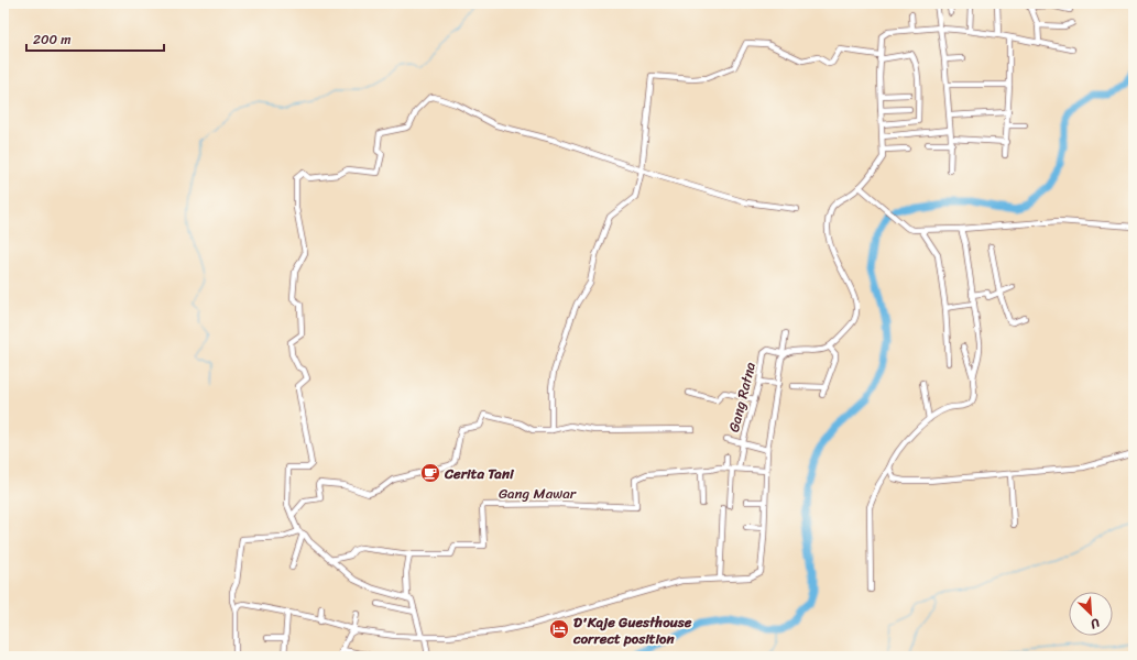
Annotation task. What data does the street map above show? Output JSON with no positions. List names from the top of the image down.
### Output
{
  "streets": {
    "street": ["Gang Ratna", "Gang Mawar"]
  },
  "crossings": [
    ["Gang Ratna", "Gang Mawar"]
  ],
  "places": {
    "cafe": ["Cerita Tani"],
    "hotel": ["D'Kaje Guesthouse correct position"]
  },
  "scale_bar": "200 m",
  "north": "bottom right"
}
